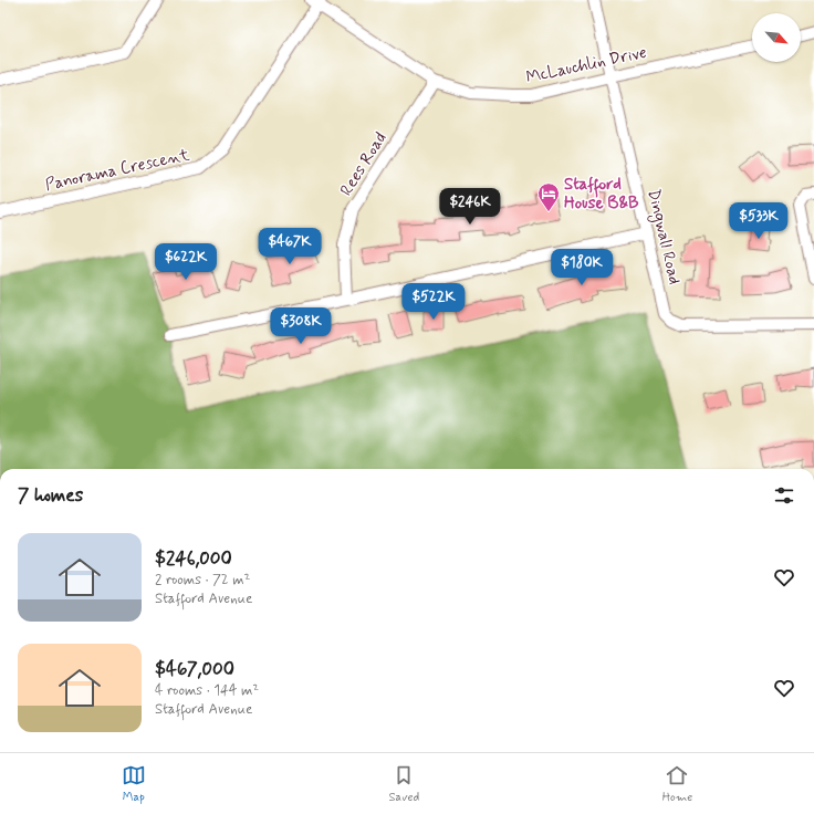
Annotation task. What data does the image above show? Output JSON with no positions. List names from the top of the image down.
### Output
{
  "streets": {
    "street": [
      "McLauchlin Drive",
      "Rees Road",
      "Panorama Crescent",
      "Dingwall Road"
    ]
  },
  "crossings": [
    ["McLauchlin Drive", "Rees Road"],
    ["McLauchlin Drive", "Panorama Crescent"],
    ["McLauchlin Drive", "Dingwall Road"]
  ],
  "places": {
    "hotel": ["Stafford House B&B"]
  },
  "north": "bottom right",
  "page": {
    "price": [
      "$246K",
      "$533K",
      "$467K",
      "$622K",
      "$180K",
      "$522K",
      "$308K"
    ],
    "heading": "7 homes",
    "list": [
      {
        "name": "$246,000",
        "note": "2 rooms · 72 m² · Stafford Avenue"
      },
      {
        "name": "$467,000",
        "note": "4 rooms · 144 m² · Stafford Avenue"
      }
    ],
    "tabs": ["Map", "Saved", "Home"]
  }
}
